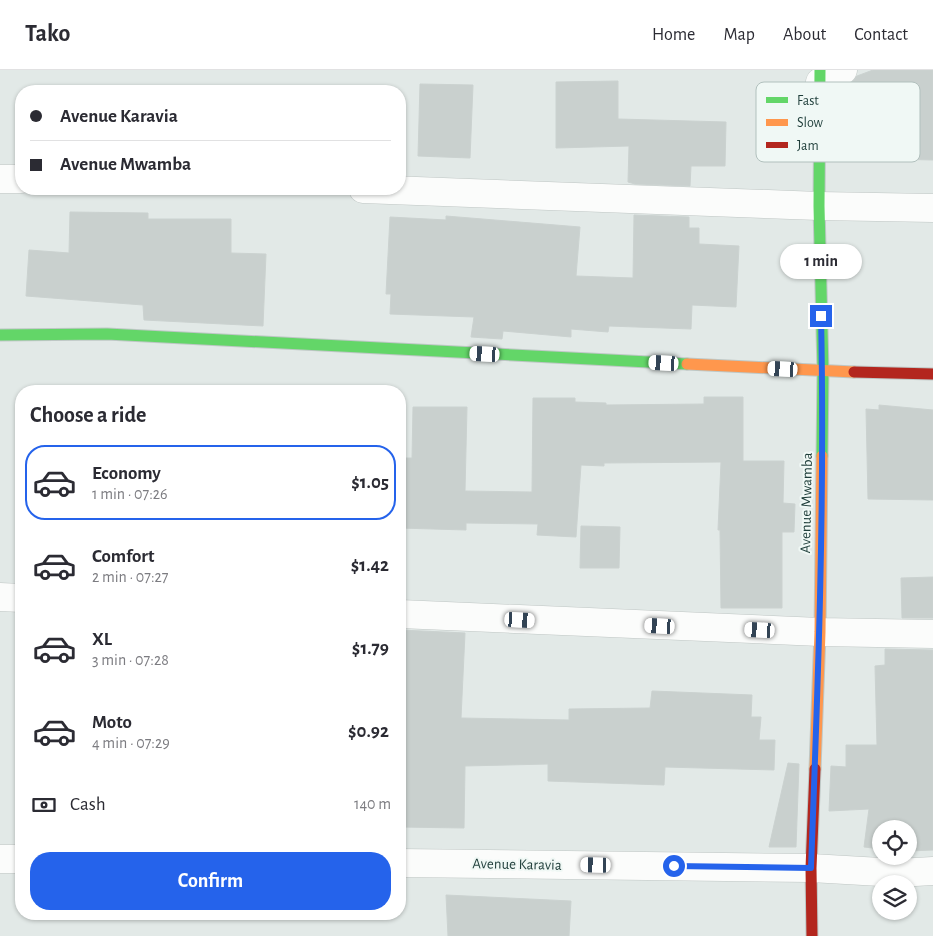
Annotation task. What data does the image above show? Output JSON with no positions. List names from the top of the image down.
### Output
{
  "streets": {
    "street": ["Avenue Mwamba", "Avenue Karavia"]
  },
  "crossings": [
    ["Avenue Mwamba", "Avenue Karavia"]
  ],
  "legend": ["Fast", "Slow", "Jam"],
  "page": {
    "header": "Tako",
    "nav": [
      "Home",
      "Map",
      "About",
      "Contact"
    ],
    "banner": ["Avenue Karavia", "Avenue Mwamba"],
    "bubble": "1 min",
    "heading": "Choose a ride",
    "list": [
      {
        "name": "Economy",
        "note": "1 min · 07:26",
        "value": "$1.05"
      },
      {
        "name": "Comfort",
        "note": "2 min · 07:27",
        "value": "$1.42"
      },
      {
        "name": "XL",
        "note": "3 min · 07:28",
        "value": "$1.79"
      },
      {
        "name": "Moto",
        "note": "4 min · 07:29",
        "value": "$0.92"
      }
    ],
    "pay": ["Cash", "140 m"],
    "buttons": "Confirm"
  }
}
